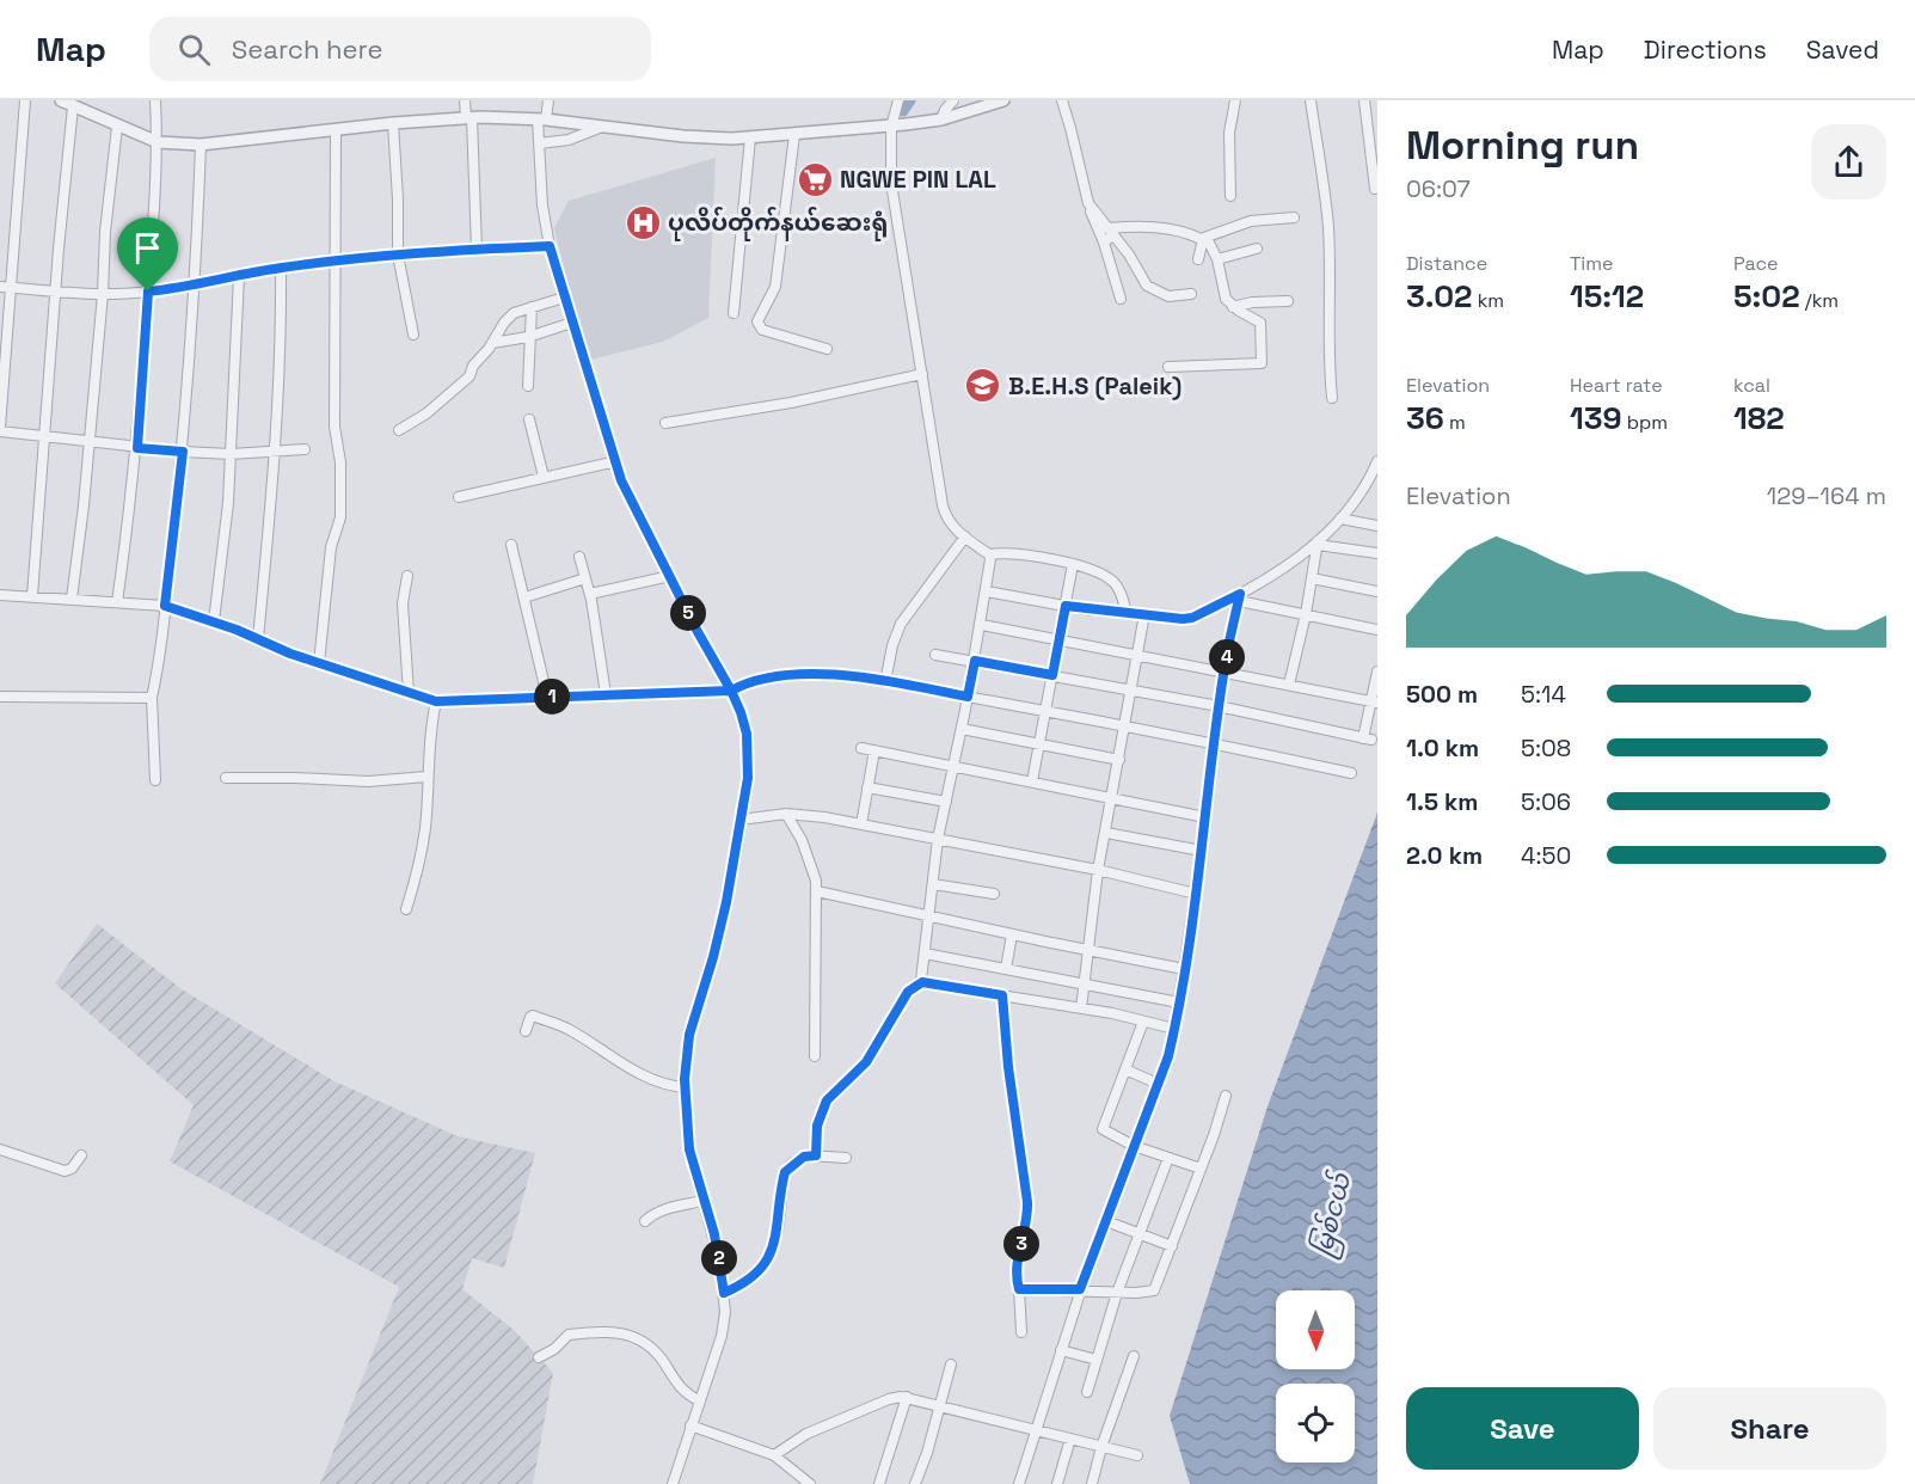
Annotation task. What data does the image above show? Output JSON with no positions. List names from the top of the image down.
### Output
{
  "water": ["မြစ်ငယ်"],
  "places": {
    "supermarket": ["NGWE PIN LAL"],
    "hospital": ["ပုလိပ်တိုက်နယ်ဆေးရုံ"],
    "school or university": ["B.E.H.S (Paleik)"]
  },
  "north": "bottom",
  "page": {
    "header": "Map",
    "search": "Search here",
    "nav": ["Map", "Directions", "Saved"],
    "heading": ["Morning run", "06:07"],
    "stats": [
      ["Distance", "3.02 km"],
      ["Time", "15:12"],
      ["Pace", "5:02 /km"],
      ["Elevation", "36 m"],
      ["Heart rate", "139 bpm"],
      ["kcal", "182"]
    ],
    "chart": ["Elevation", "129–164 m"],
    "pins": [
      "5",
      "4",
      "1",
      "3",
      "2"
    ],
    "list": [
      {
        "name": "500 m",
        "note": "5:14"
      },
      {
        "name": "1.0 km",
        "note": "5:08"
      },
      {
        "name": "1.5 km",
        "note": "5:06"
      },
      {
        "name": "2.0 km",
        "note": "4:50"
      }
    ],
    "buttons": ["Save", "Share"]
  }
}
